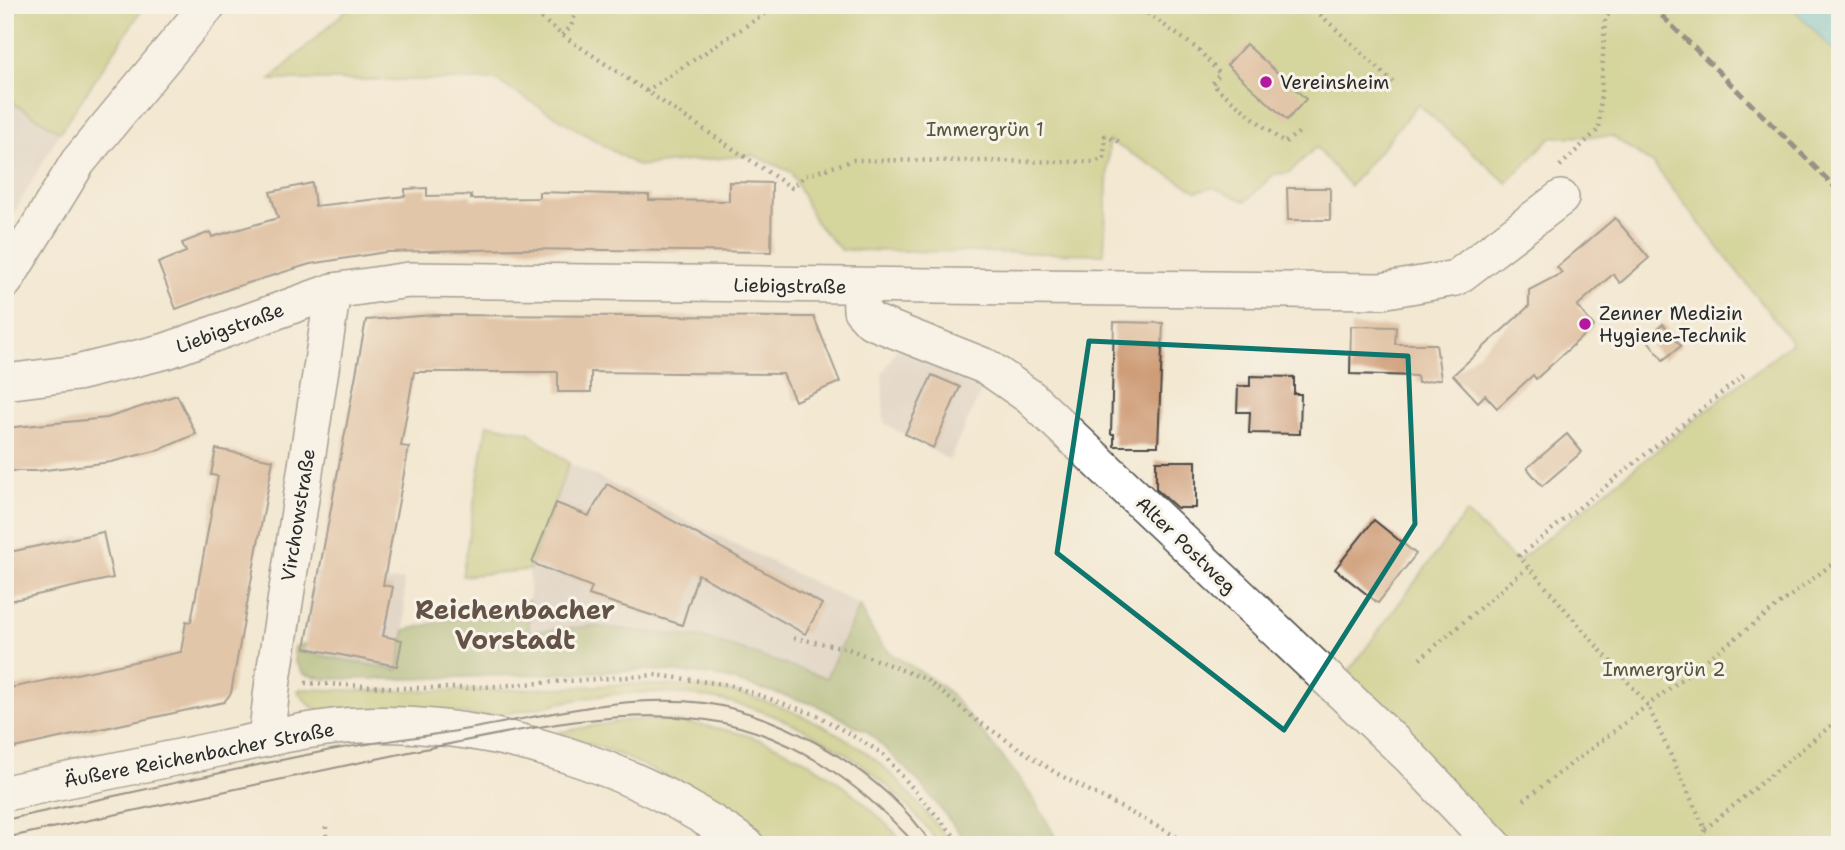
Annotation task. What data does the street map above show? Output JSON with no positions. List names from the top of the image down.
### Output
{
  "streets": {
    "street": [
      "Liebigstraße",
      "Virchowstraße",
      "Alter Postweg",
      "Äußere Reichenbacher Straße"
    ]
  },
  "crossings": [
    ["Liebigstraße", "Virchowstraße"],
    ["Liebigstraße", "Alter Postweg"],
    ["Virchowstraße", "Äußere Reichenbacher Straße"]
  ],
  "districts": ["Reichenbacher Vorstadt"],
  "parks": ["Immergrün 1", "Immergrün 2"],
  "places": ["Vereinsheim", "Zenner Medizin Hygiene-Technik"]
}
